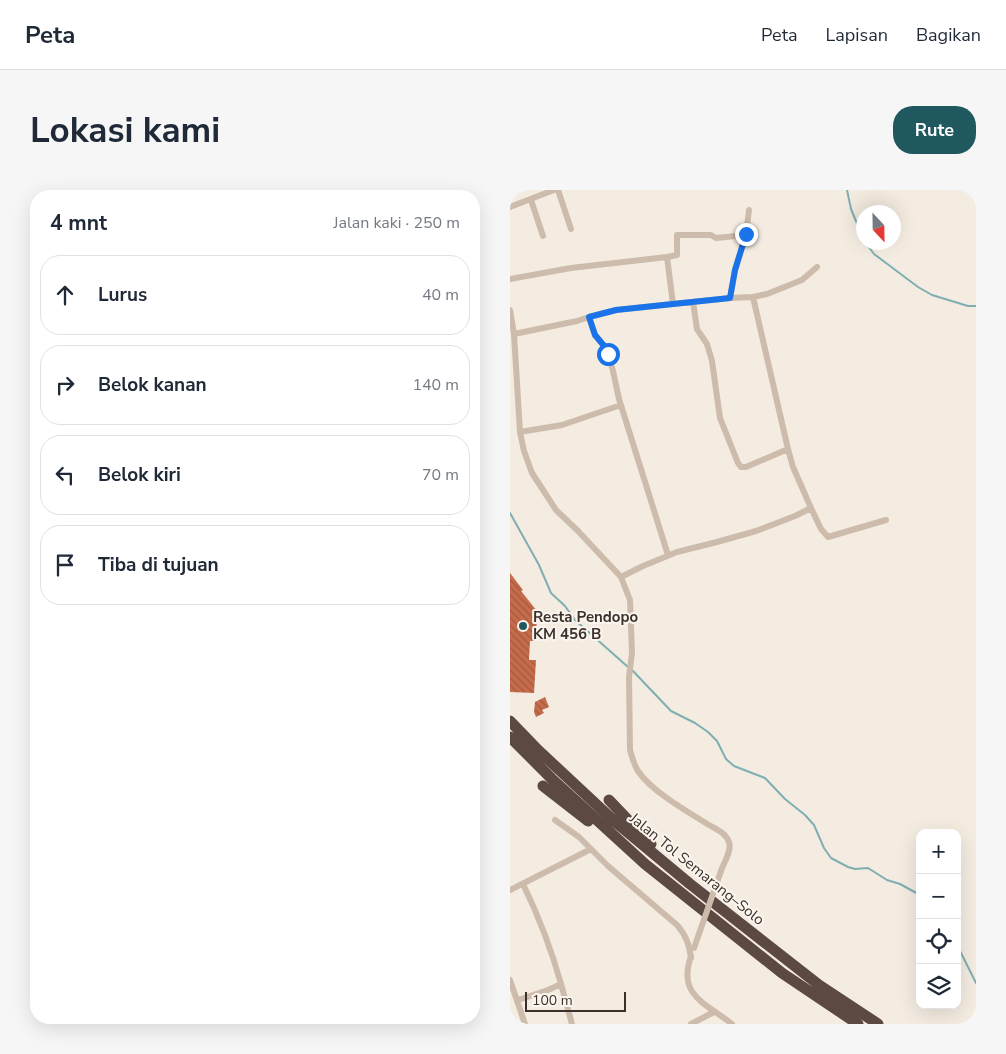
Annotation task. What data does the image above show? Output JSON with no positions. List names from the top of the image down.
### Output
{
  "streets": {
    "highway": ["Jalan Tol Semarang–Solo"]
  },
  "places": ["Resta Pendopo KM 456 B"],
  "scale_bar": "100 m",
  "north": "bottom",
  "page": {
    "header": "Peta",
    "nav": ["Peta", "Lapisan", "Bagikan"],
    "buttons": "Rute",
    "title": "Lokasi kami",
    "heading": ["4 mnt", "Jalan kaki · 250 m"],
    "list": [
      ["Lurus", "40 m"],
      ["Belok kanan", "140 m"],
      ["Belok kiri", "70 m"],
      "Tiba di tujuan"
    ],
    "map_buttons": ["+", "−"],
    "scale": "100 m"
  }
}
